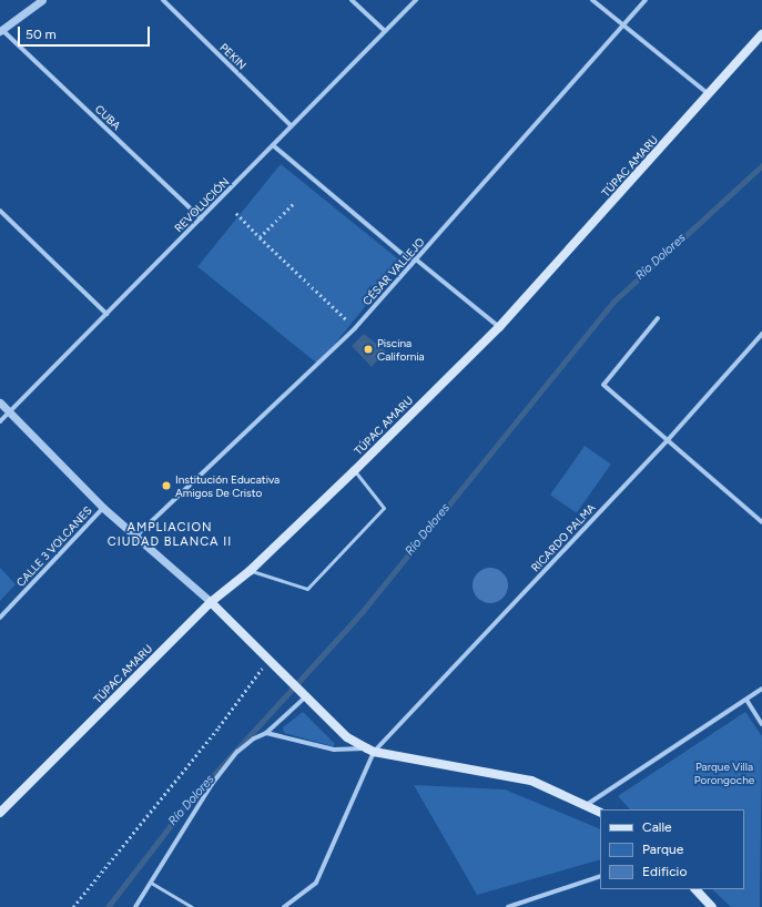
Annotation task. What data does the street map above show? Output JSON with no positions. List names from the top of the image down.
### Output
{
  "streets": {
    "main road": ["TÚPAC AMARU"],
    "street": [
      "PEKIN",
      "CUBA",
      "REVOLUCIÓN",
      "CÉSAR VALLEJO",
      "RICARDO PALMA",
      "CALLE 3 VOLCANES"
    ]
  },
  "crossings": [
    ["PEKIN", "REVOLUCIÓN"],
    ["CUBA", "REVOLUCIÓN"]
  ],
  "districts": ["AMPLIACION CIUDAD BLANCA II"],
  "water": ["Río Dolores"],
  "parks": ["Parque Villa Porongoche"],
  "places": ["Piscina California", "Institución Educativa Amigos De Cristo"],
  "legend": ["Calle", "Parque", "Edificio"],
  "scale_bar": "50 m"
}
